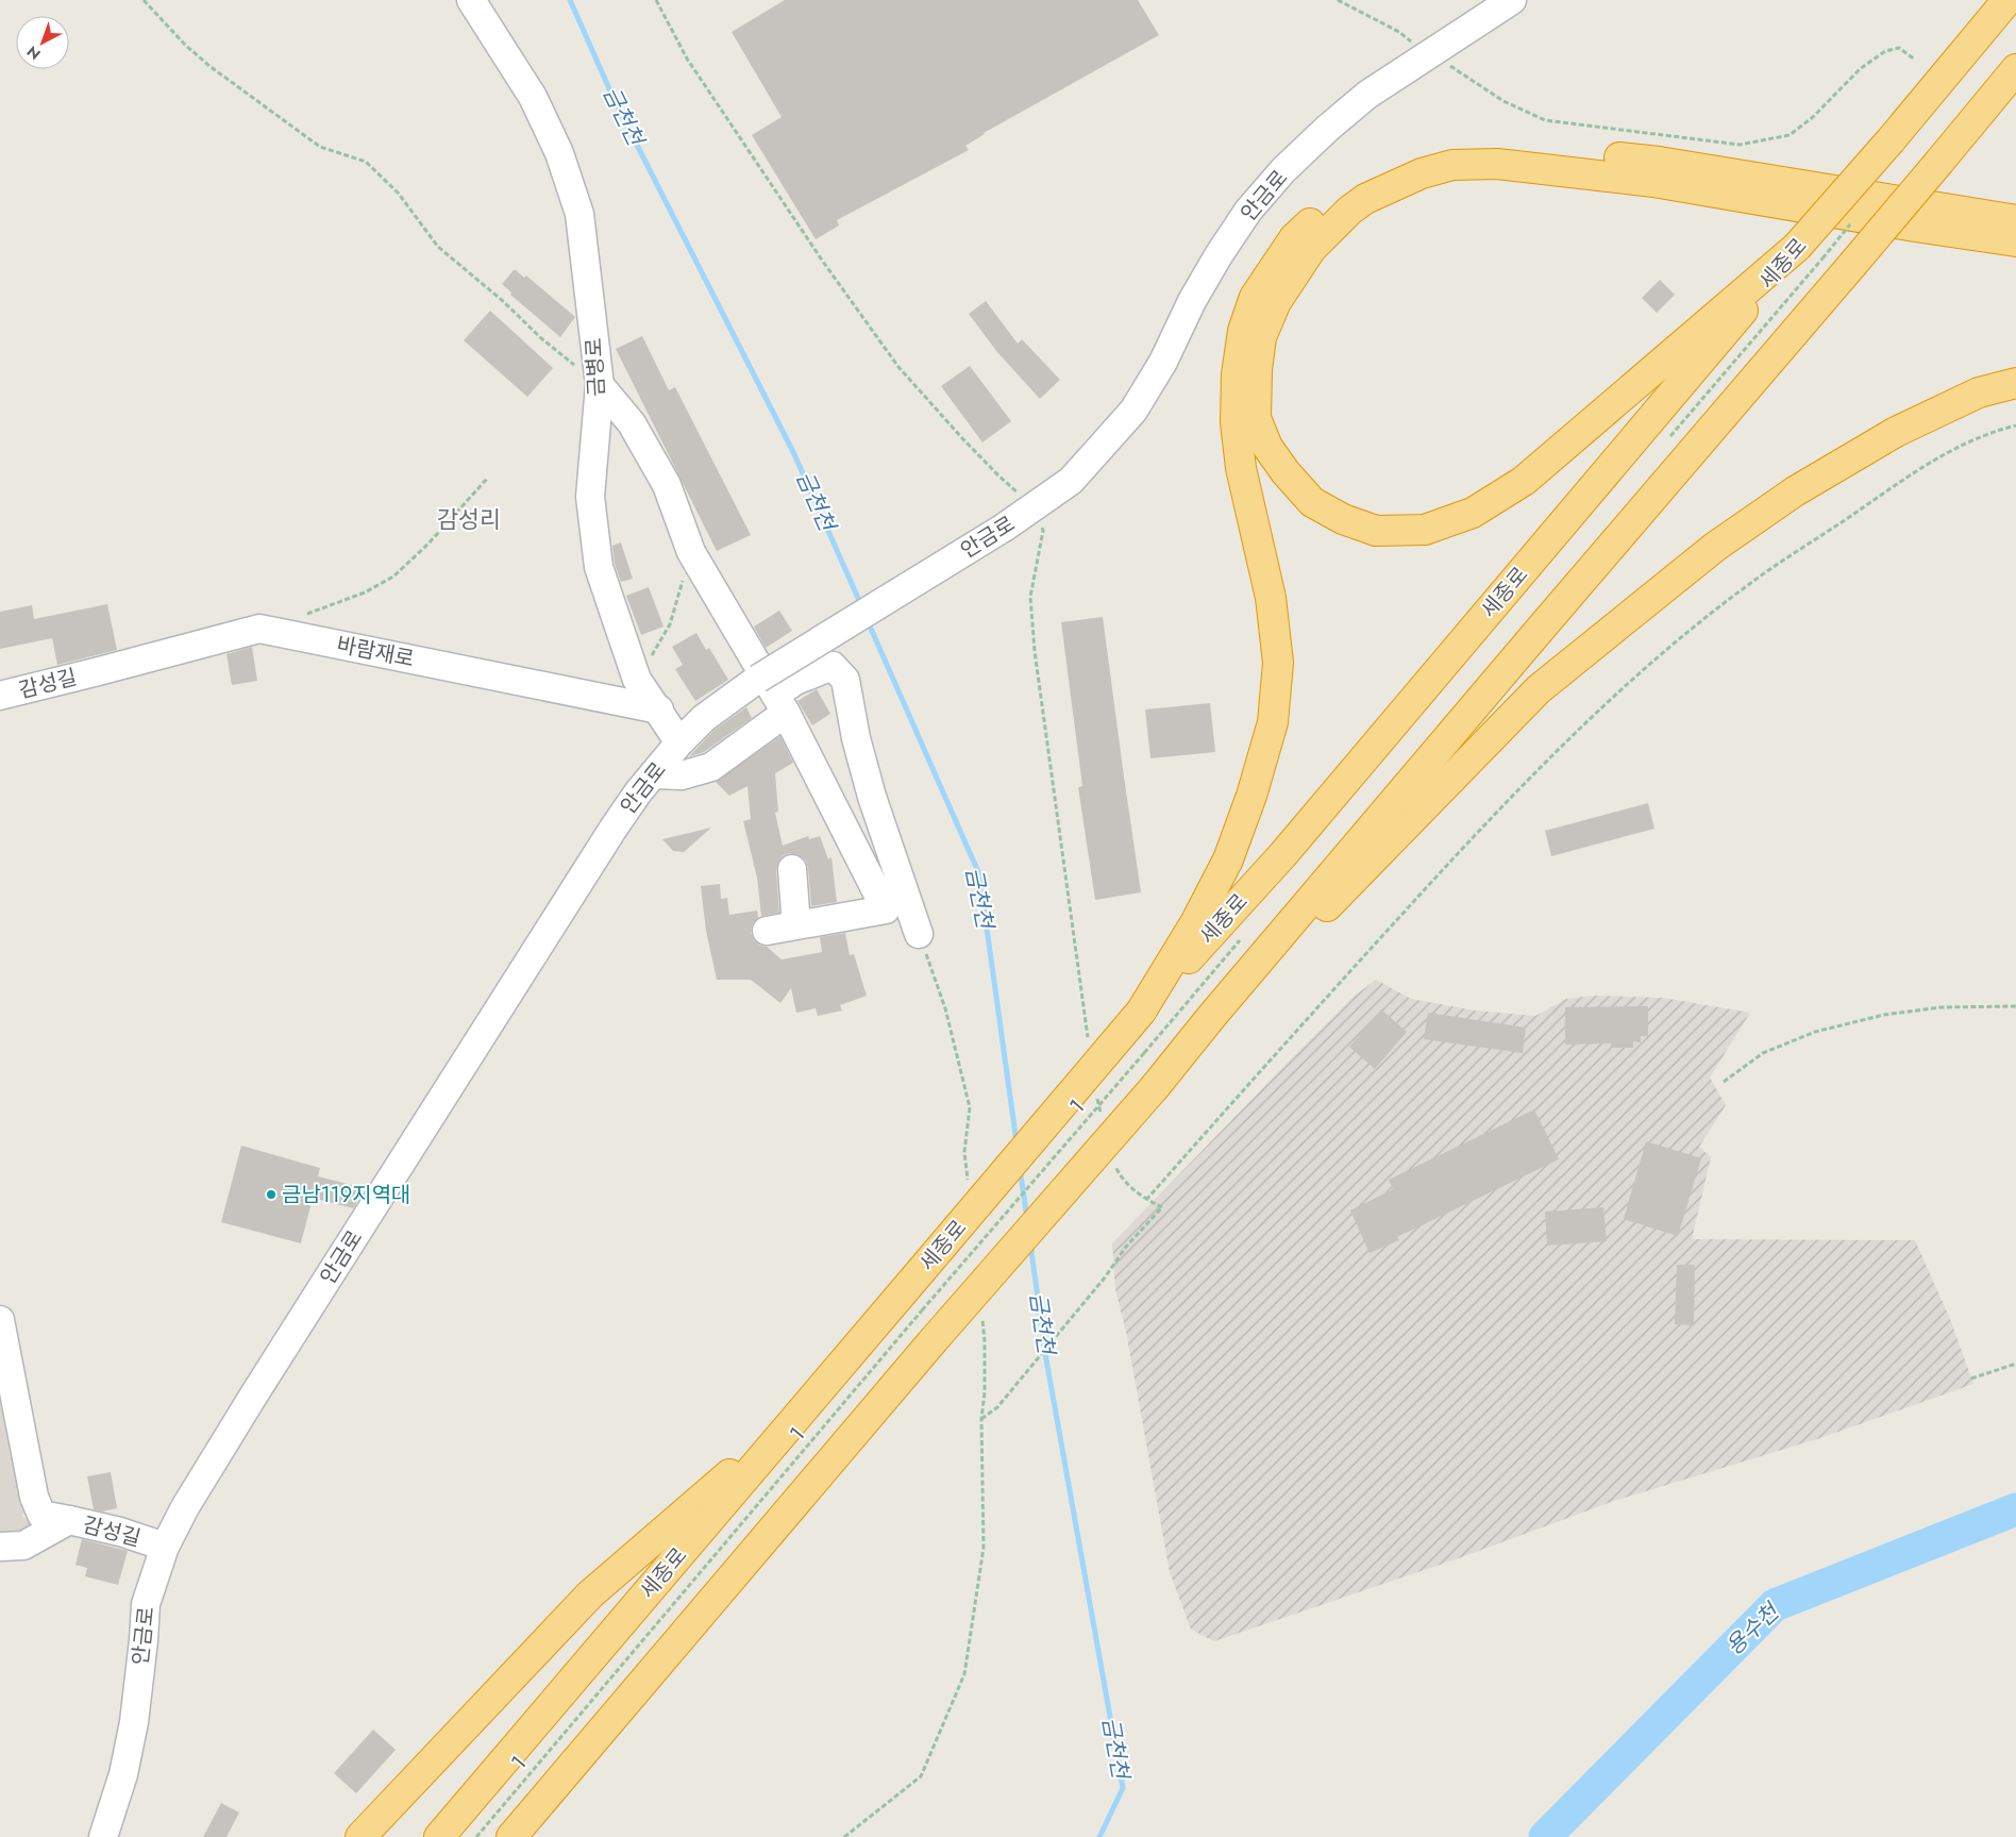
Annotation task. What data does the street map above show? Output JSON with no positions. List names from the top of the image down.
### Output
{
  "streets": {
    "highway": ["세종로", "1"],
    "street": [
      "안금로",
      "금병로",
      "바람재로",
      "감성길"
    ]
  },
  "crossings": [
    ["안금로", "금병로"],
    ["안금로", "감성길"],
    ["세종로", "1"],
    ["금병로", "바람재로"],
    ["바람재로", "감성길"]
  ],
  "districts": ["감성리"],
  "water": ["금천천", "용수천"],
  "places": ["금남119지역대"],
  "north": "bottom left"
}
